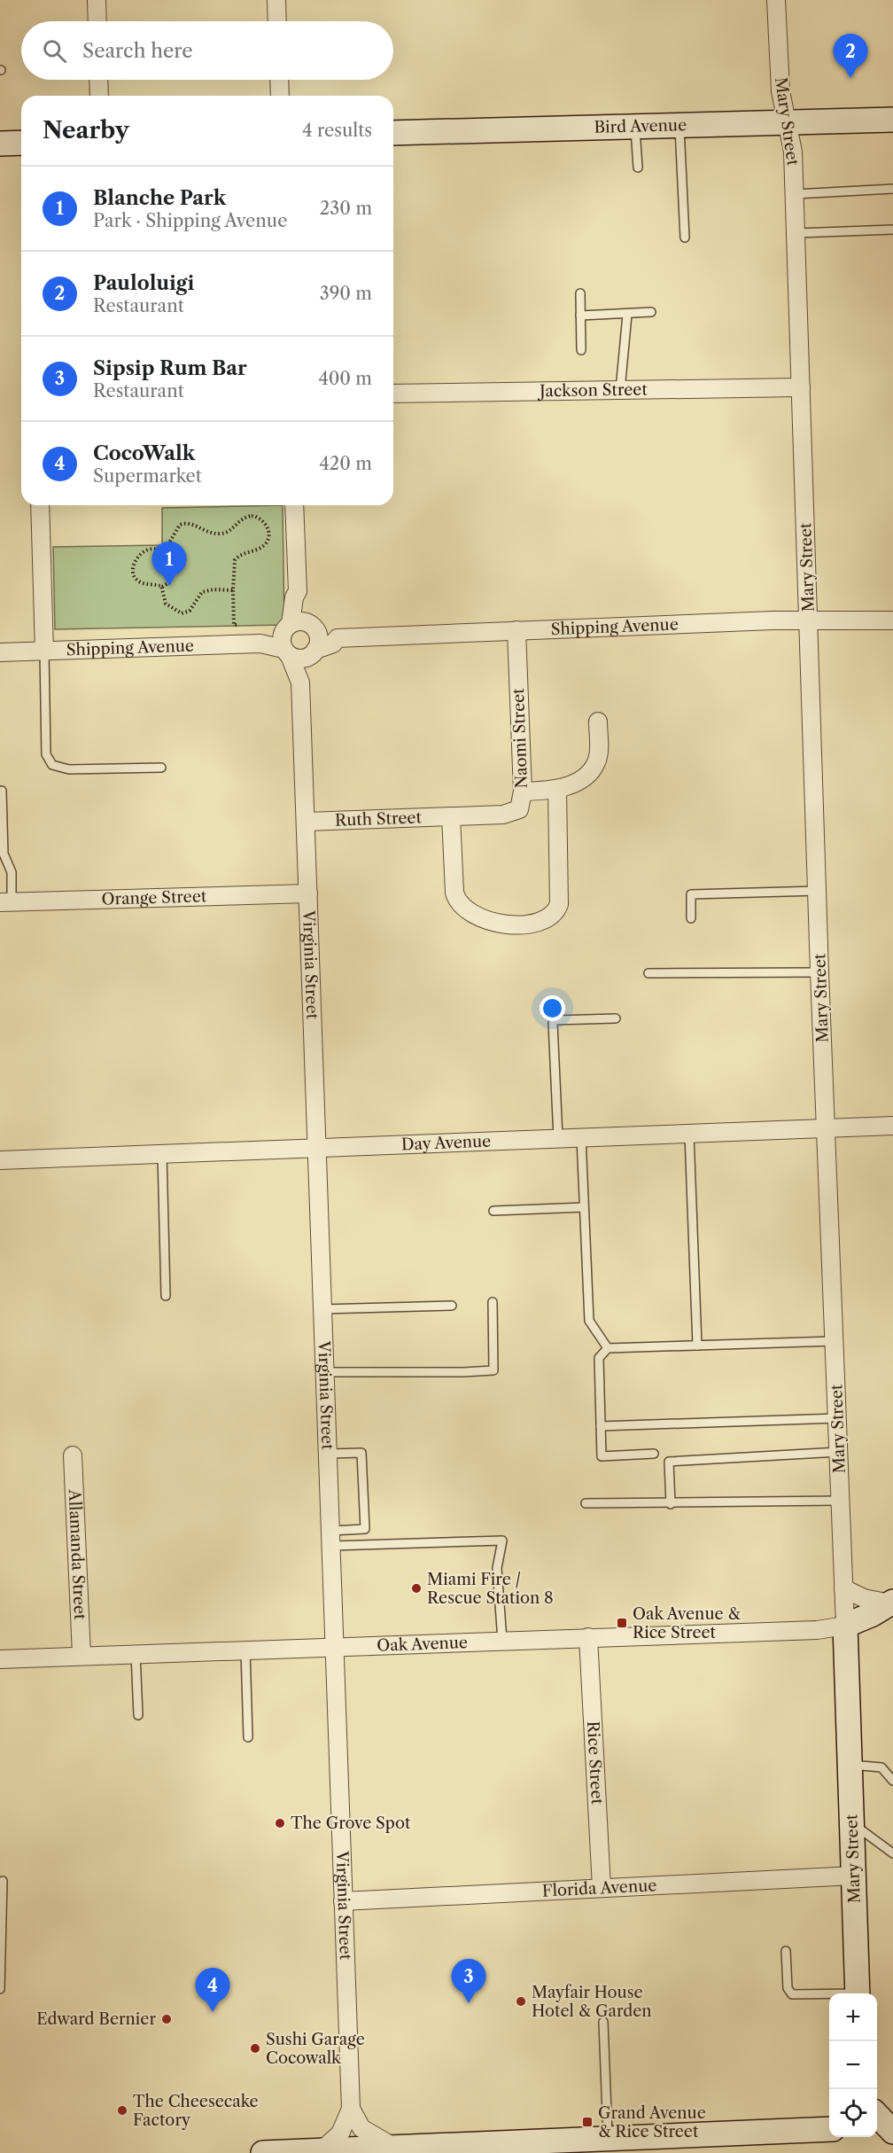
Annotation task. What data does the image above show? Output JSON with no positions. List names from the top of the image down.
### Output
{
  "streets": {
    "street": [
      "Mary Street",
      "Bird Avenue",
      "Jackson Street",
      "Shipping Avenue",
      "Naomi Street",
      "Ruth Street",
      "Orange Street",
      "Virginia Street",
      "Day Avenue",
      "Allamanda Street",
      "Oak Avenue",
      "Rice Street",
      "Florida Avenue"
    ]
  },
  "crossings": [
    ["Mary Street", "Bird Avenue"],
    ["Mary Street", "Jackson Street"],
    ["Mary Street", "Shipping Avenue"],
    ["Mary Street", "Day Avenue"],
    ["Mary Street", "Oak Avenue"],
    ["Mary Street", "Florida Avenue"],
    ["Shipping Avenue", "Naomi Street"],
    ["Shipping Avenue", "Virginia Street"],
    ["Naomi Street", "Ruth Street"],
    ["Ruth Street", "Virginia Street"],
    ["Orange Street", "Virginia Street"],
    ["Virginia Street", "Day Avenue"],
    ["Virginia Street", "Oak Avenue"],
    ["Virginia Street", "Florida Avenue"],
    ["Allamanda Street", "Oak Avenue"],
    ["Oak Avenue", "Rice Street"],
    ["Rice Street", "Florida Avenue"]
  ],
  "places": {
    "other": [
      "Miami Fire / Rescue Station 8",
      "The Grove Spot",
      "Mayfair House Hotel & Garden",
      "Edward Bernier",
      "Sushi Garage Cocowalk",
      "The Cheesecake Factory"
    ],
    "transit": ["Oak Avenue & Rice Street", "Grand Avenue & Rice Street"]
  },
  "page": {
    "search": "Search here",
    "pins": [
      "2",
      "1",
      "3",
      "4"
    ],
    "heading": ["Nearby", "4 results"],
    "list": [
      {
        "mark": "1",
        "name": "Blanche Park",
        "note": "Park · Shipping Avenue",
        "value": "230 m"
      },
      {
        "mark": "2",
        "name": "Pauloluigi",
        "note": "Restaurant",
        "value": "390 m"
      },
      {
        "mark": "3",
        "name": "Sipsip Rum Bar",
        "note": "Restaurant",
        "value": "400 m"
      },
      {
        "mark": "4",
        "name": "CocoWalk",
        "note": "Supermarket",
        "value": "420 m"
      }
    ],
    "map_buttons": ["+", "−"]
  }
}
